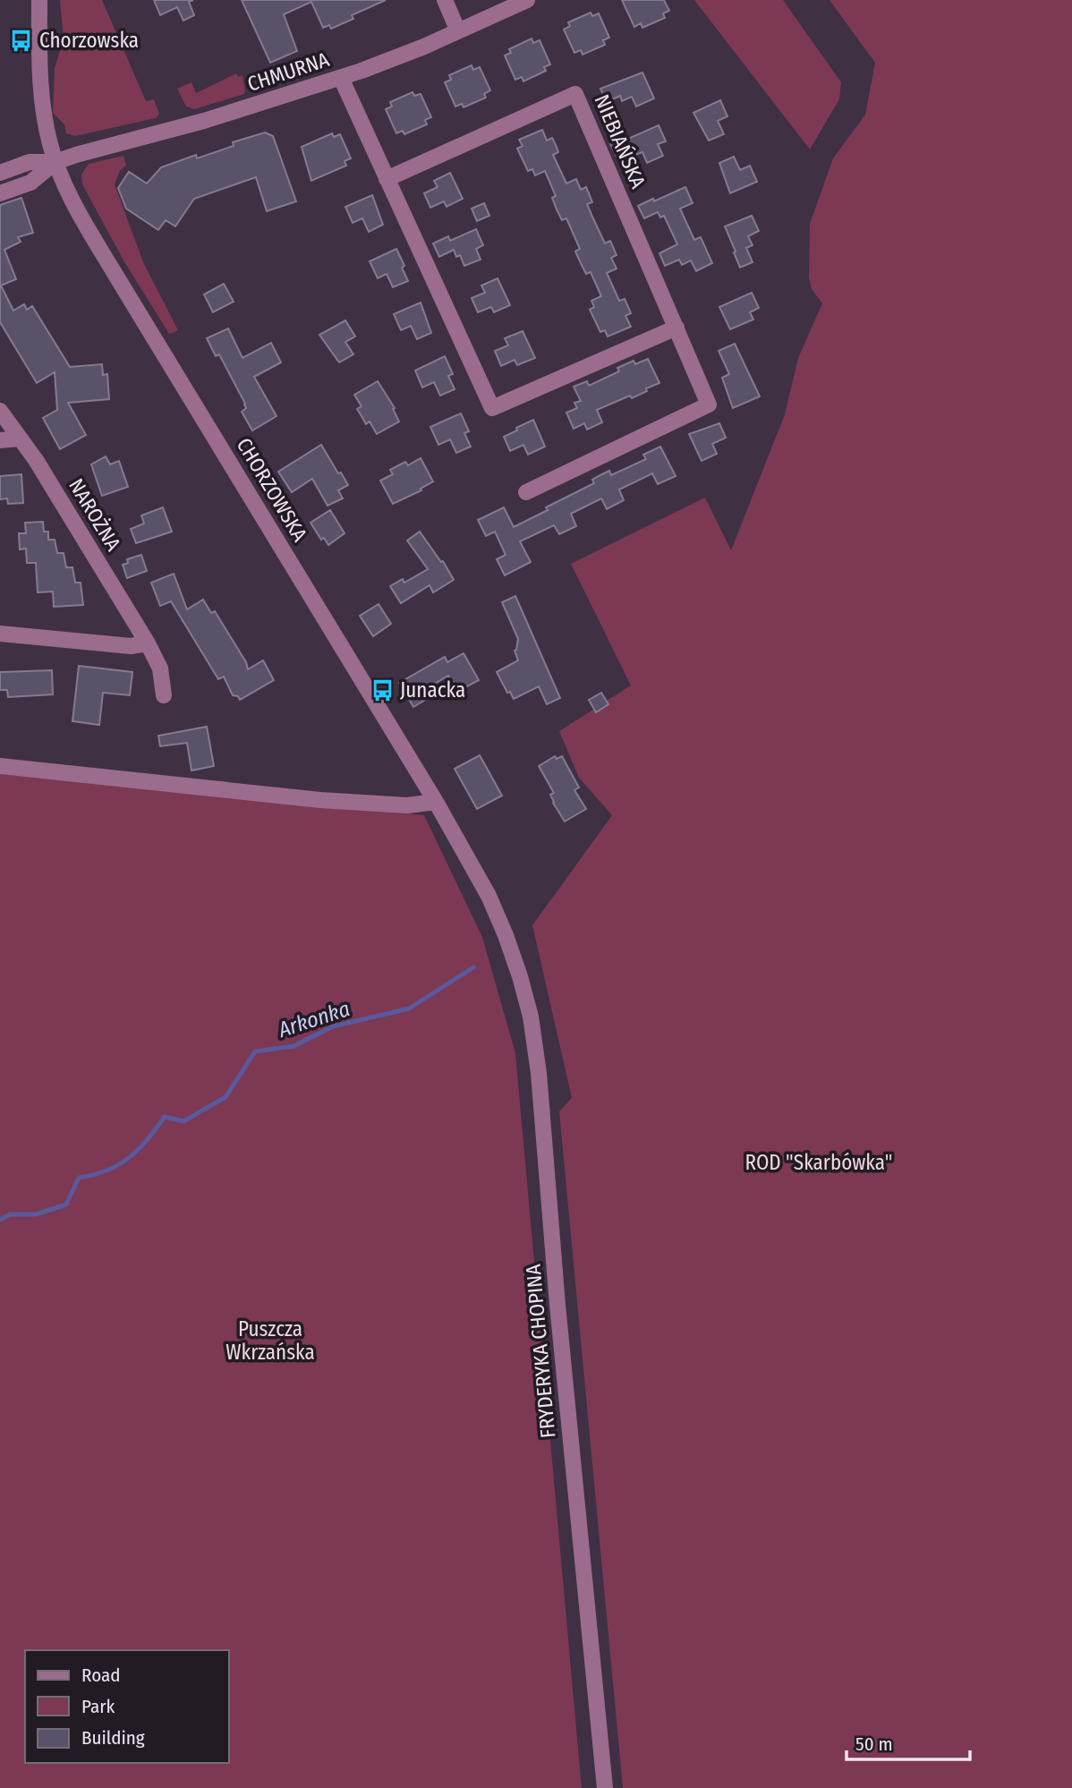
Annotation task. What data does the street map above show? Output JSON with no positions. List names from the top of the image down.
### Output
{
  "streets": {
    "street": [
      "CHMURNA",
      "NIEBIAŃSKA",
      "CHORZOWSKA",
      "NAROŻNA",
      "FRYDERYKA CHOPINA"
    ]
  },
  "crossings": [
    ["CHMURNA", "CHORZOWSKA"],
    ["CHORZOWSKA", "FRYDERYKA CHOPINA"]
  ],
  "water": ["Arkonka"],
  "parks": ["ROD \"Skarbówka\"", "Puszcza Wkrzańska"],
  "places": {
    "bus stop": ["Chorzowska", "Junacka"]
  },
  "legend": ["Road", "Park", "Building"],
  "scale_bar": "50 m"
}
